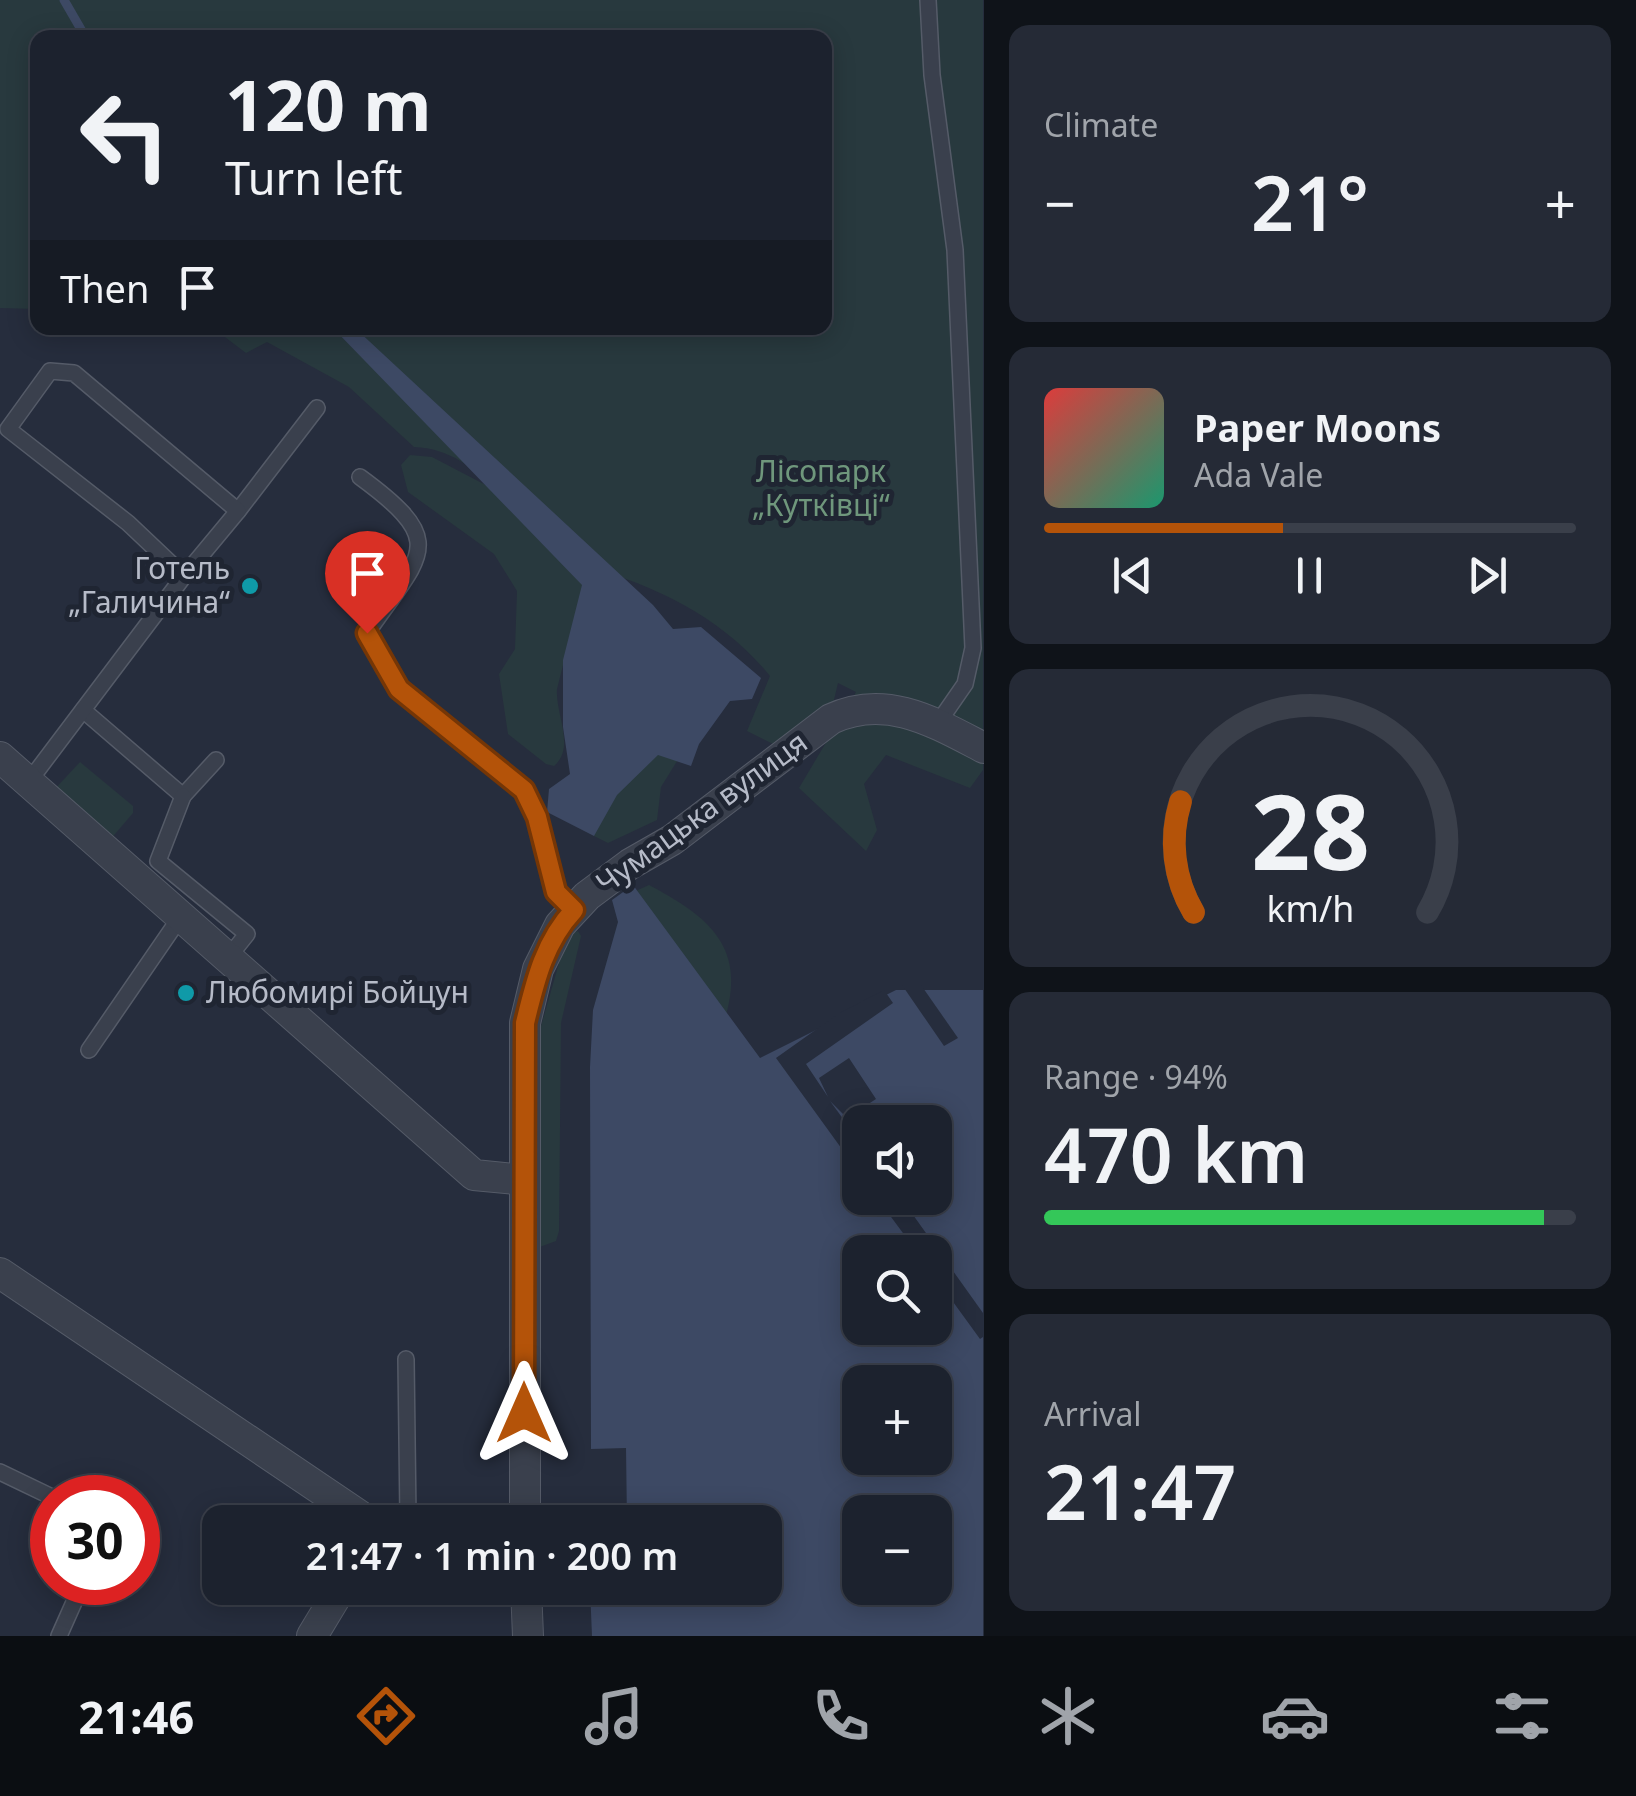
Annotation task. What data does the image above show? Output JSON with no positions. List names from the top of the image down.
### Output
{
  "streets": {
    "street": ["Чумацька вулиця"]
  },
  "parks": ["Лісопарк „Кутківці“"],
  "places": ["Готель „Галичина“", "Любомирі Бойцун"],
  "page": {
    "tile": [
      "Climate",
      ["Range · 94%", "470 km"],
      ["Arrival", "21:47"]
    ],
    "turn": ["120 m", "Turn left"],
    "heat": ["−", "21°", "+"],
    "then": "Then",
    "song": ["Paper Moons", "Ada Vale"],
    "map_buttons": ["+", "−"],
    "limit": "30",
    "trip": "21:47 · 1 min · 200 m",
    "tabs": "21:46",
    "gauge": ["28", "km/h"]
  }
}
